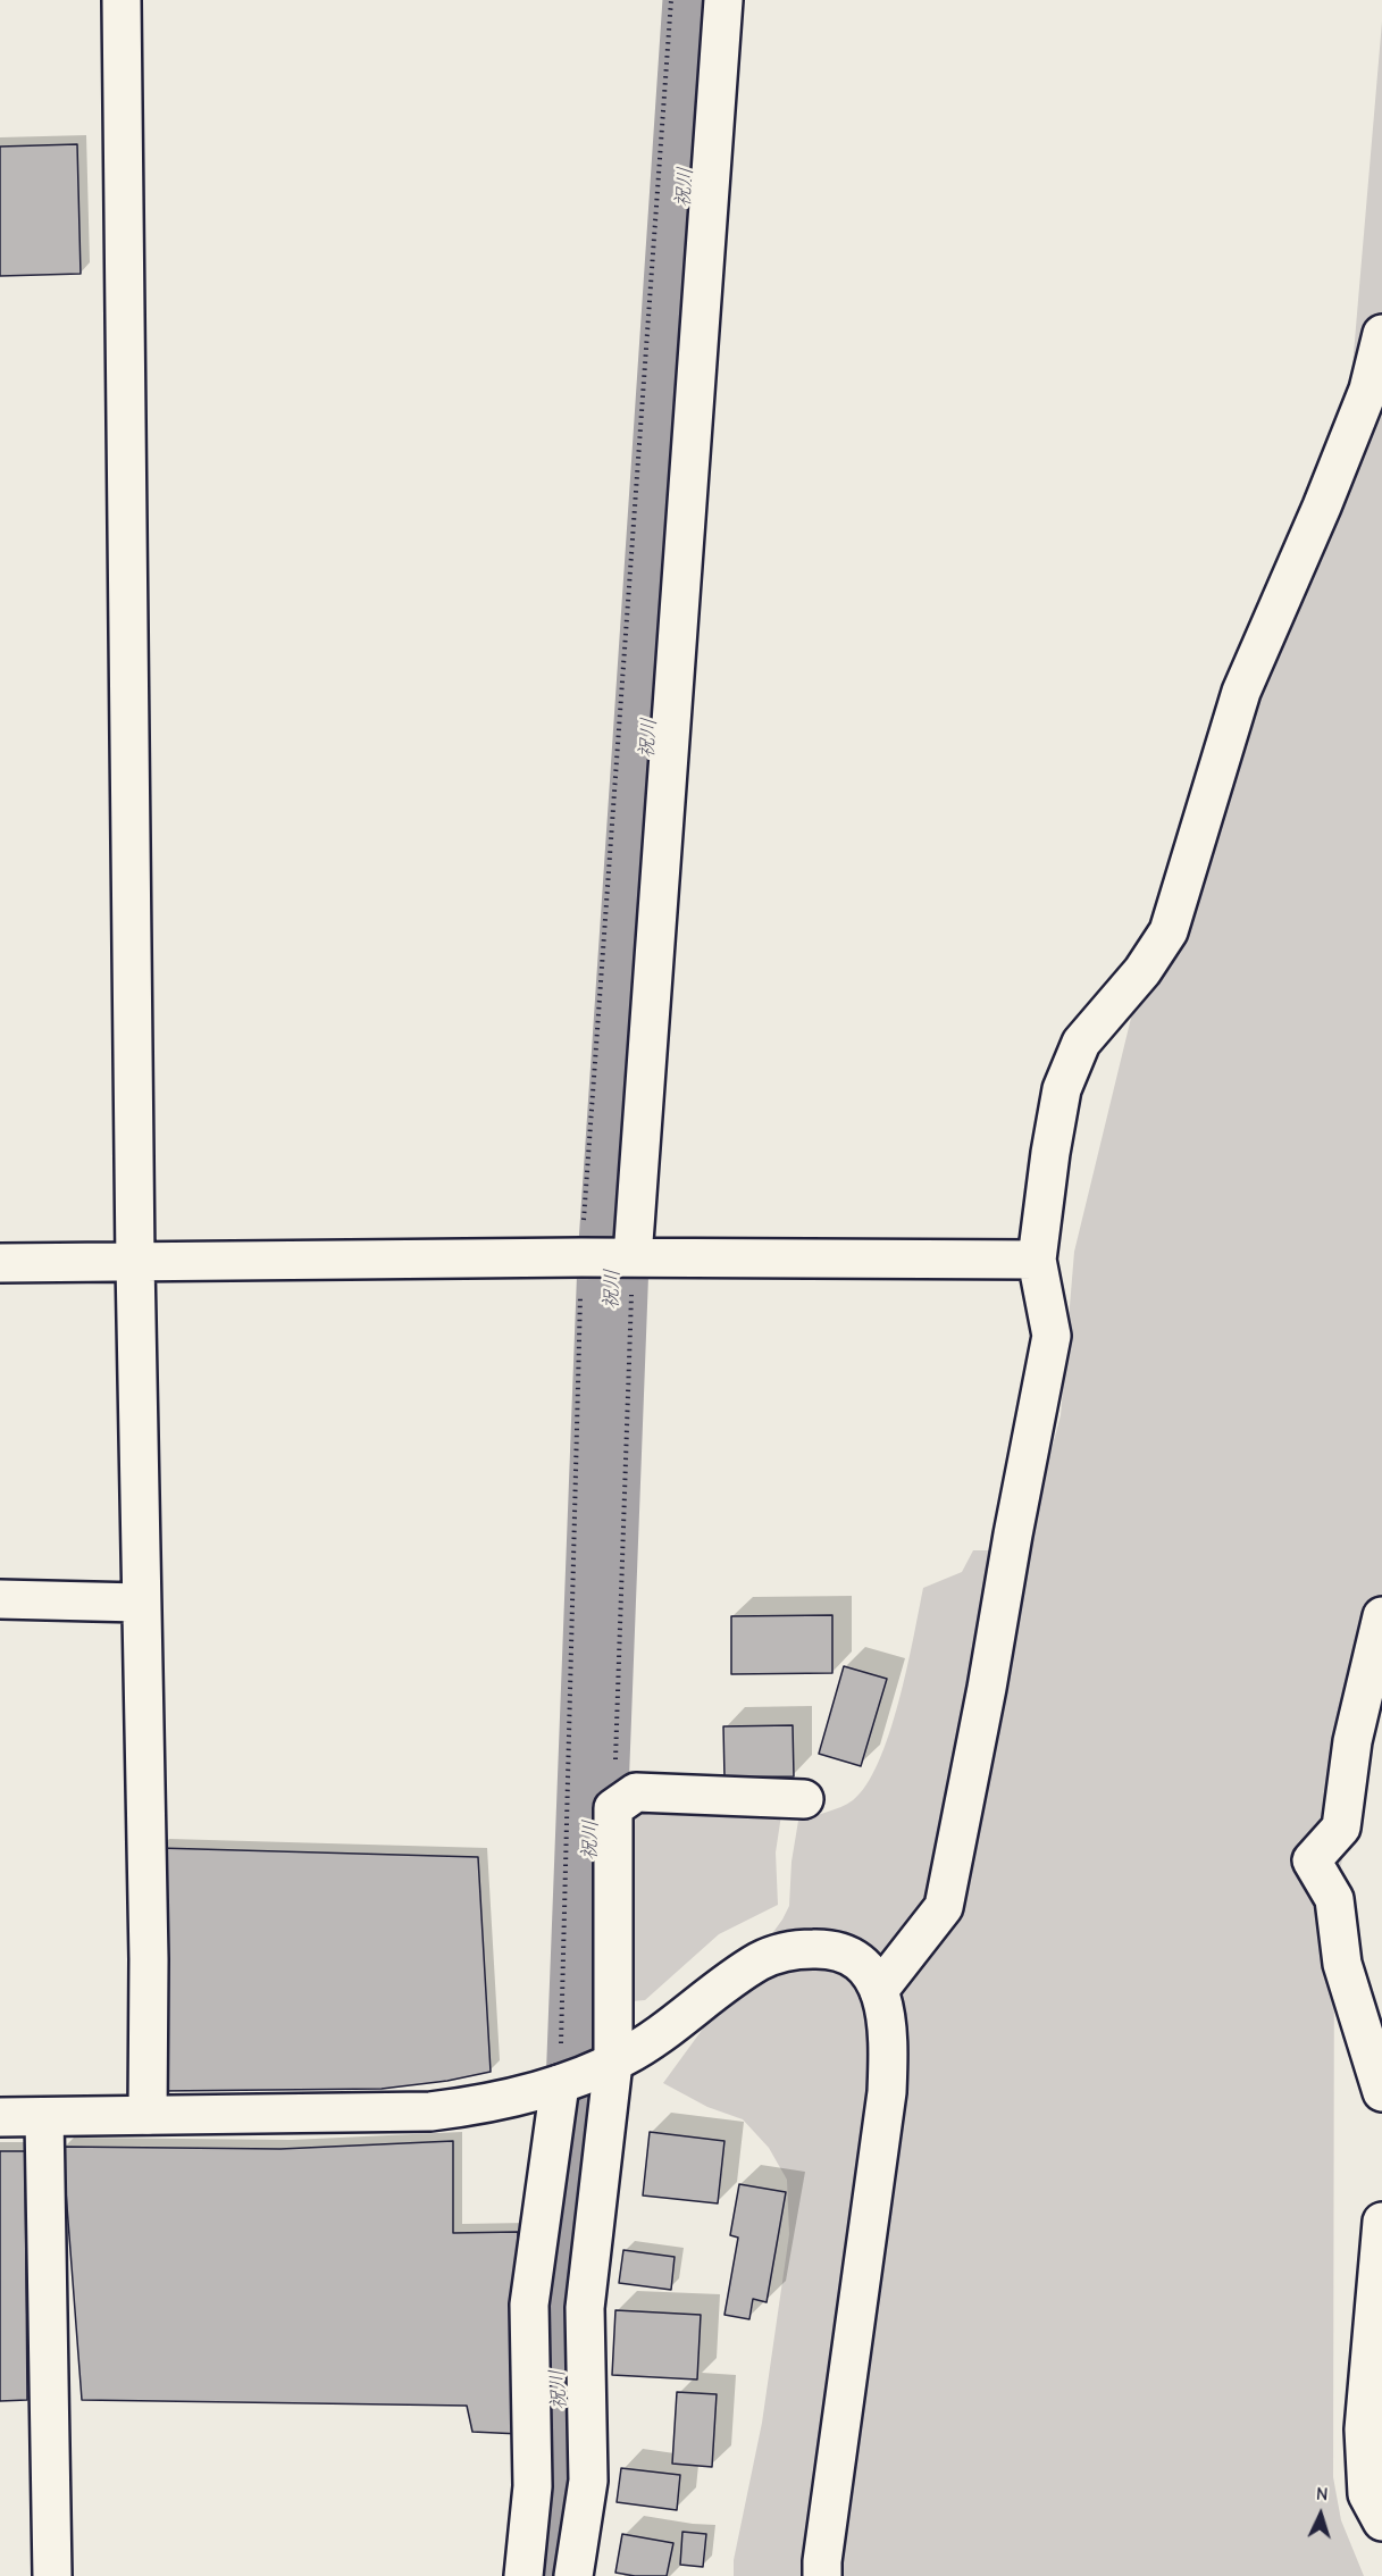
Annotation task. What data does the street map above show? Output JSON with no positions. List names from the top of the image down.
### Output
{
  "water": ["祝川"],
  "north": "top"
}
